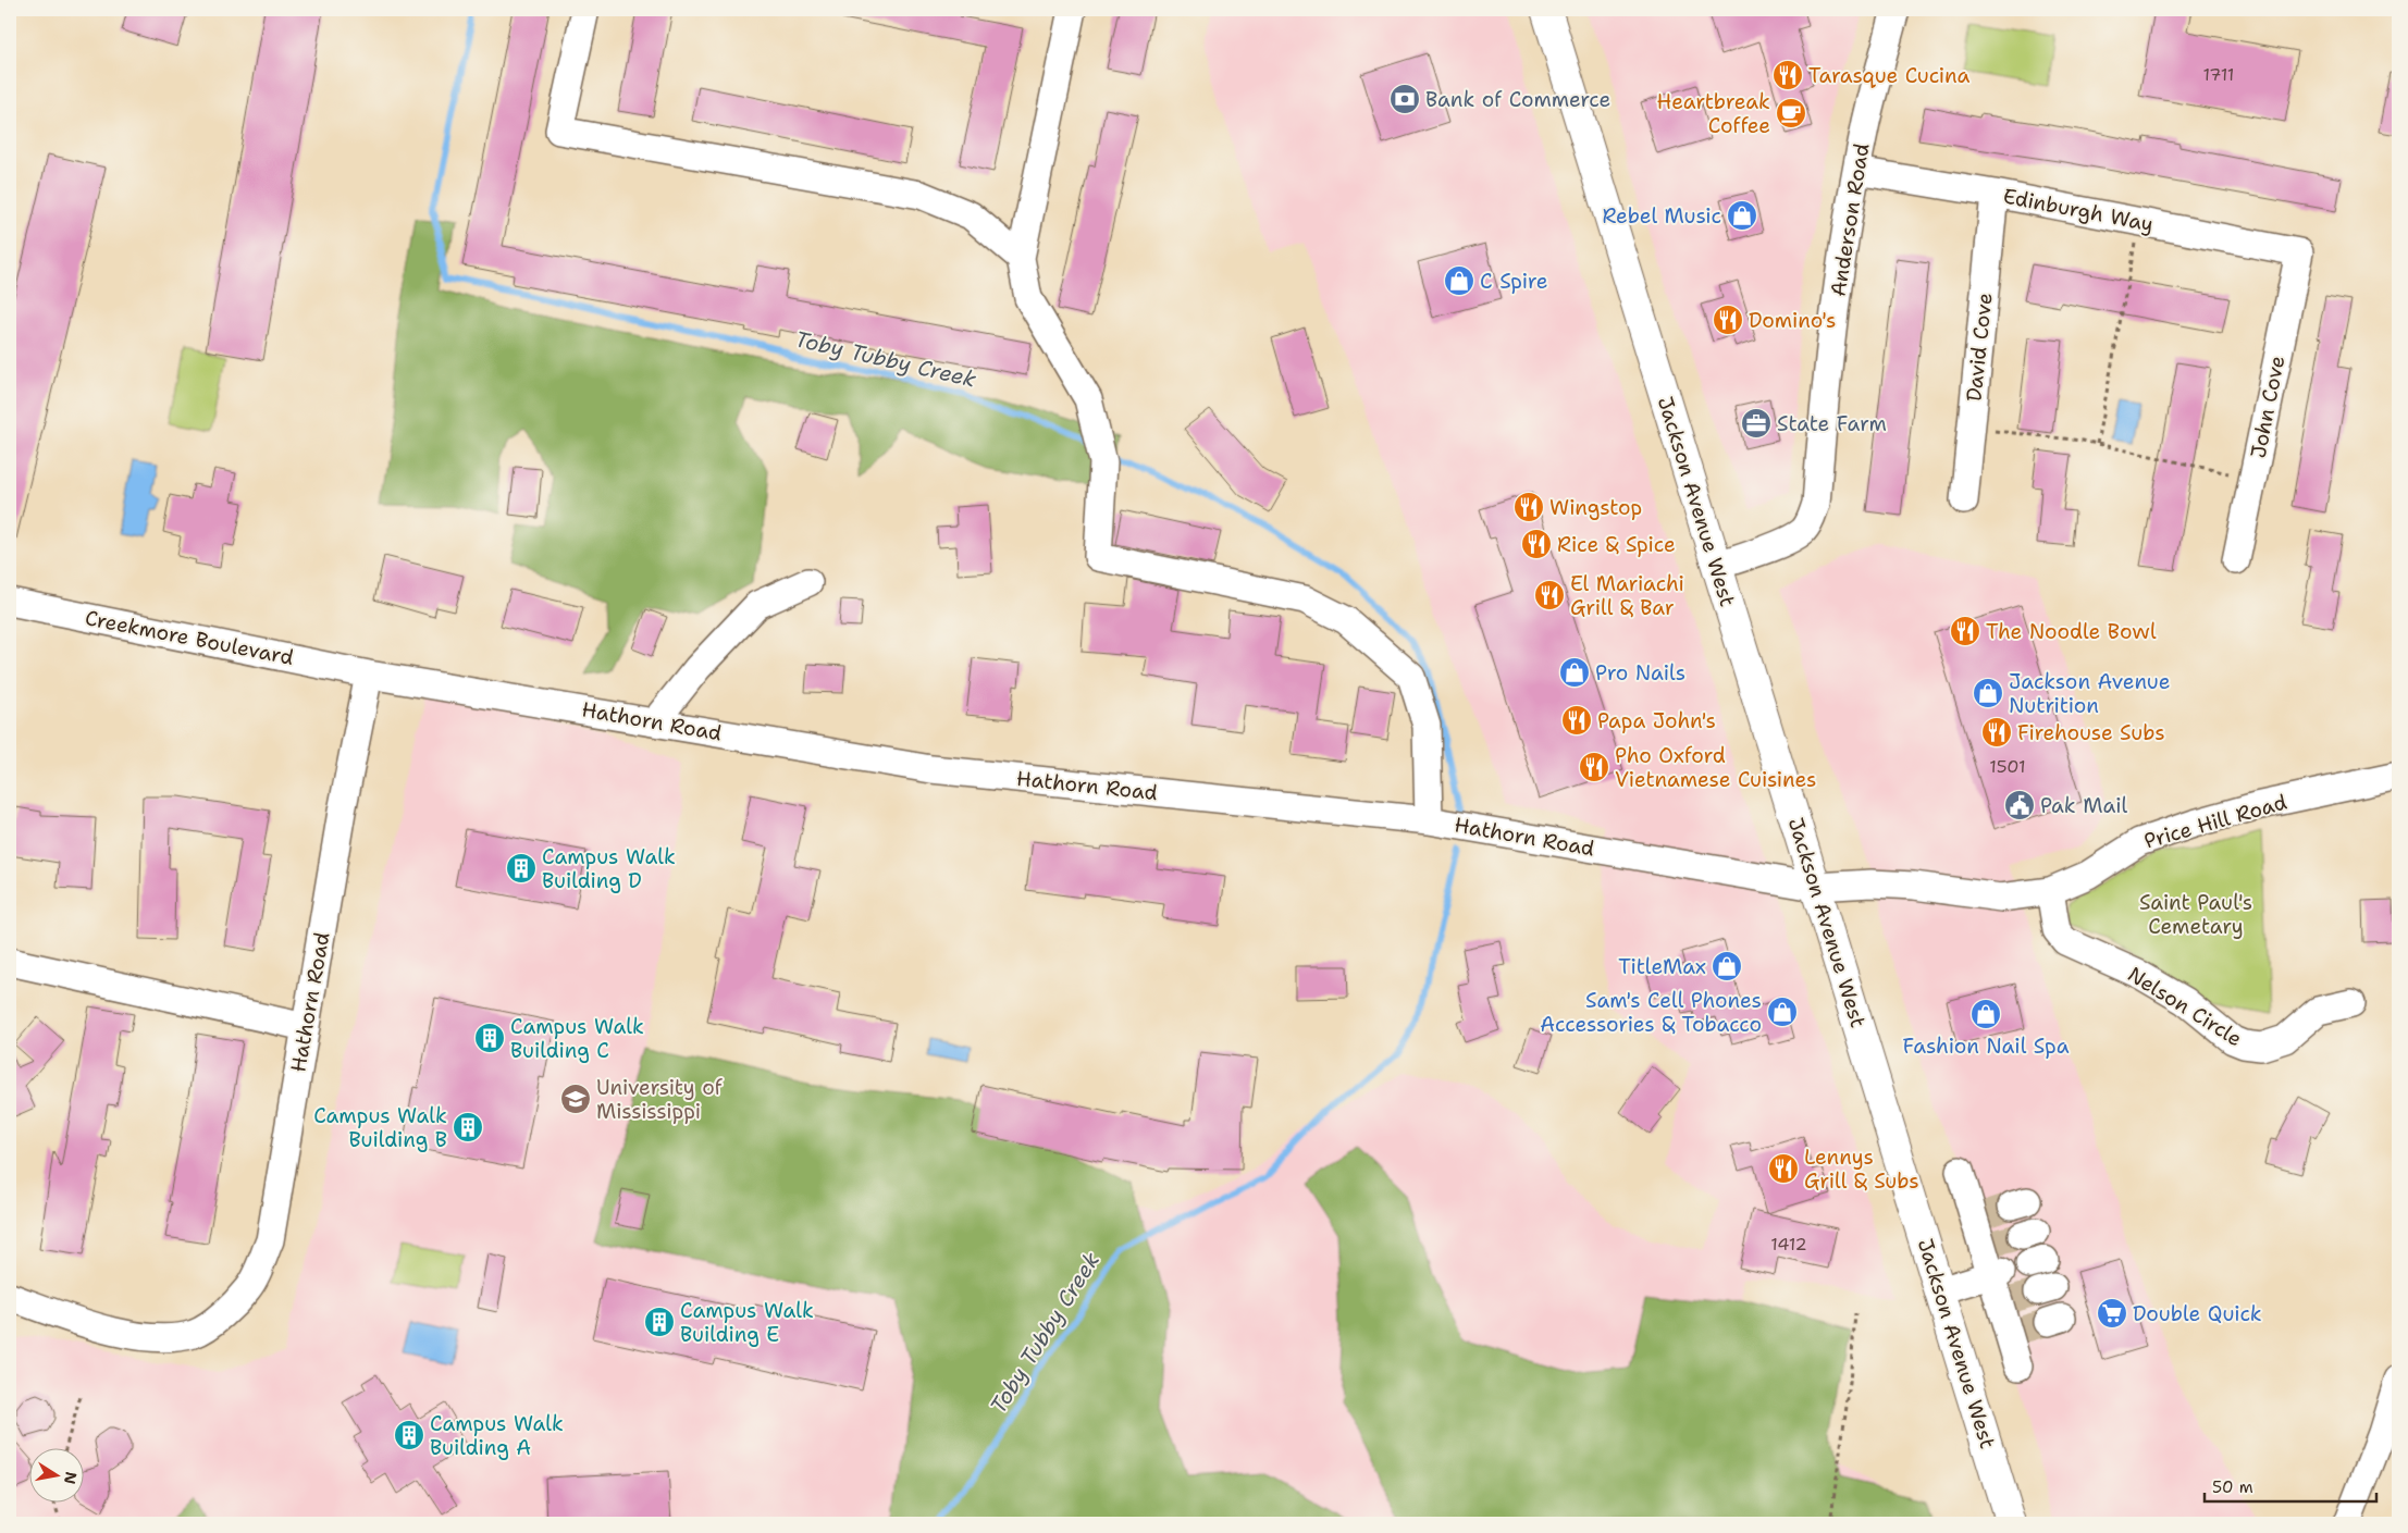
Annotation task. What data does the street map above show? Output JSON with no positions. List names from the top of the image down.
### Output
{
  "streets": {
    "main road": ["Jackson Avenue West"],
    "street": [
      "Edinburgh Way",
      "Anderson Road",
      "David Cove",
      "John Cove",
      "Creekmore Boulevard",
      "Hathorn Road",
      "Price Hill Road",
      "Nelson Circle"
    ]
  },
  "crossings": [
    ["Edinburgh Way", "Anderson Road"],
    ["Edinburgh Way", "David Cove"],
    ["Edinburgh Way", "John Cove"],
    ["Anderson Road", "Jackson Avenue West"],
    ["Jackson Avenue West", "Hathorn Road"],
    ["Jackson Avenue West", "Price Hill Road"],
    ["Creekmore Boulevard", "Hathorn Road"],
    ["Hathorn Road", "Price Hill Road"],
    ["Price Hill Road", "Nelson Circle"]
  ],
  "water": ["Toby Tubby Creek"],
  "parks": ["Saint Paul's Cemetary"],
  "places": {
    "restaurant": [
      "Tarasque Cucina",
      "Domino's",
      "Wingstop",
      "Rice & Spice",
      "El Mariachi Grill & Bar",
      "The Noodle Bowl",
      "Papa John's",
      "Firehouse Subs",
      "Pho Oxford Vietnamese Cuisines",
      "Lennys Grill & Subs"
    ],
    "bank": ["Bank of Commerce"],
    "cafe": ["Heartbreak Coffee"],
    "shop": [
      "Rebel Music",
      "C Spire",
      "Pro Nails",
      "Jackson Avenue Nutrition",
      "TitleMax",
      "Sam's Cell Phones Accessories & Tobacco",
      "Fashion Nail Spa"
    ],
    "office": ["State Farm"],
    "public building": ["Pak Mail"],
    "building": [
      "Campus Walk Building D",
      "Campus Walk Building C",
      "Campus Walk Building B",
      "Campus Walk Building E",
      "Campus Walk Building A"
    ],
    "school or university": ["University of Mississippi"],
    "supermarket": ["Double Quick"]
  },
  "house_numbers": ["1711", "1501", "1412"],
  "scale_bar": "50 m",
  "north": "right"
}
